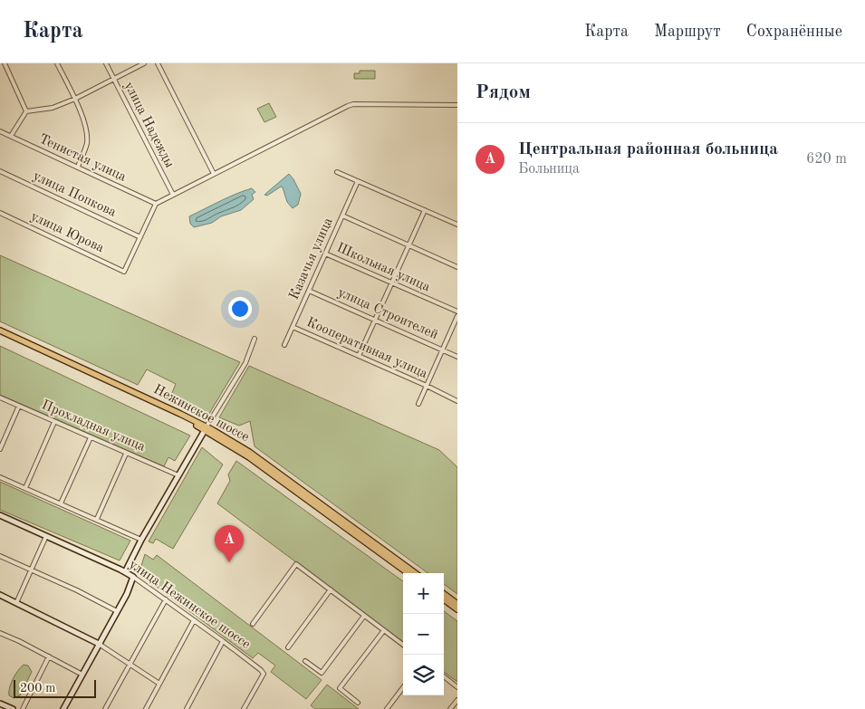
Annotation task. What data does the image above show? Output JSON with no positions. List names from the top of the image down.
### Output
{
  "streets": {
    "main road": ["Нежинское шоссе", "улица Нежинское шоссе"],
    "street": [
      "улица Надежды",
      "Тенистая улица",
      "улица Попкова",
      "улица Юрова",
      "Казачья улица",
      "Школьная улица",
      "улица Строителей",
      "Кооперативная улица",
      "Прохладная улица"
    ]
  },
  "crossings": [
    ["улица Попкова", "улица Юрова"],
    ["Казачья улица", "Школьная улица"],
    ["Казачья улица", "улица Строителей"],
    ["Казачья улица", "Кооперативная улица"]
  ],
  "scale_bar": "200 m",
  "page": {
    "header": "Карта",
    "nav": ["Карта", "Маршрут", "Сохранённые"],
    "heading": "Рядом",
    "list": [
      {
        "mark": "A",
        "name": "Центральная районная больница",
        "note": "Больница",
        "value": "620 m"
      }
    ],
    "pins": "A",
    "map_buttons": ["+", "−"],
    "scale": "200 m"
  }
}
